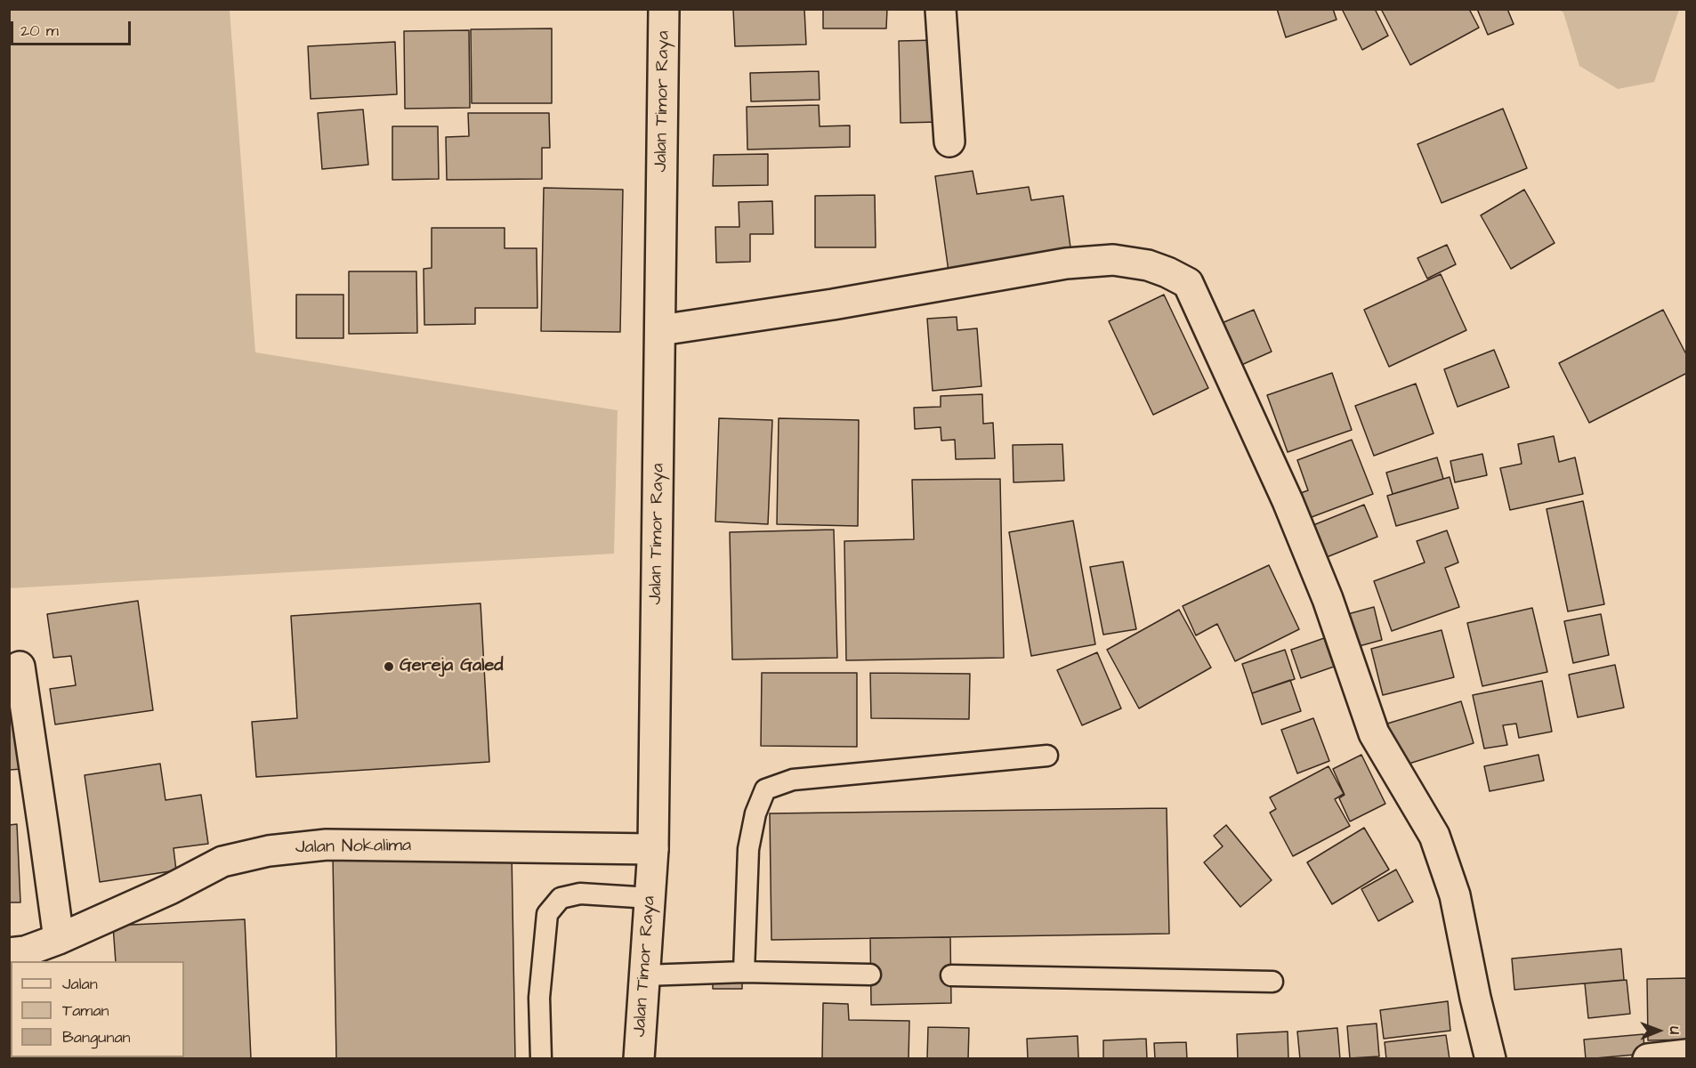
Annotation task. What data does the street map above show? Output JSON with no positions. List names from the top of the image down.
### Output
{
  "streets": {
    "main road": ["Jalan Timor Raya", "Jalan Nokalima"]
  },
  "crossings": [
    ["Jalan Timor Raya", "Jalan Nokalima"]
  ],
  "places": ["Gereja Galed"],
  "legend": ["Jalan", "Taman", "Bangunan"],
  "scale_bar": "20 m",
  "north": "right"
}
